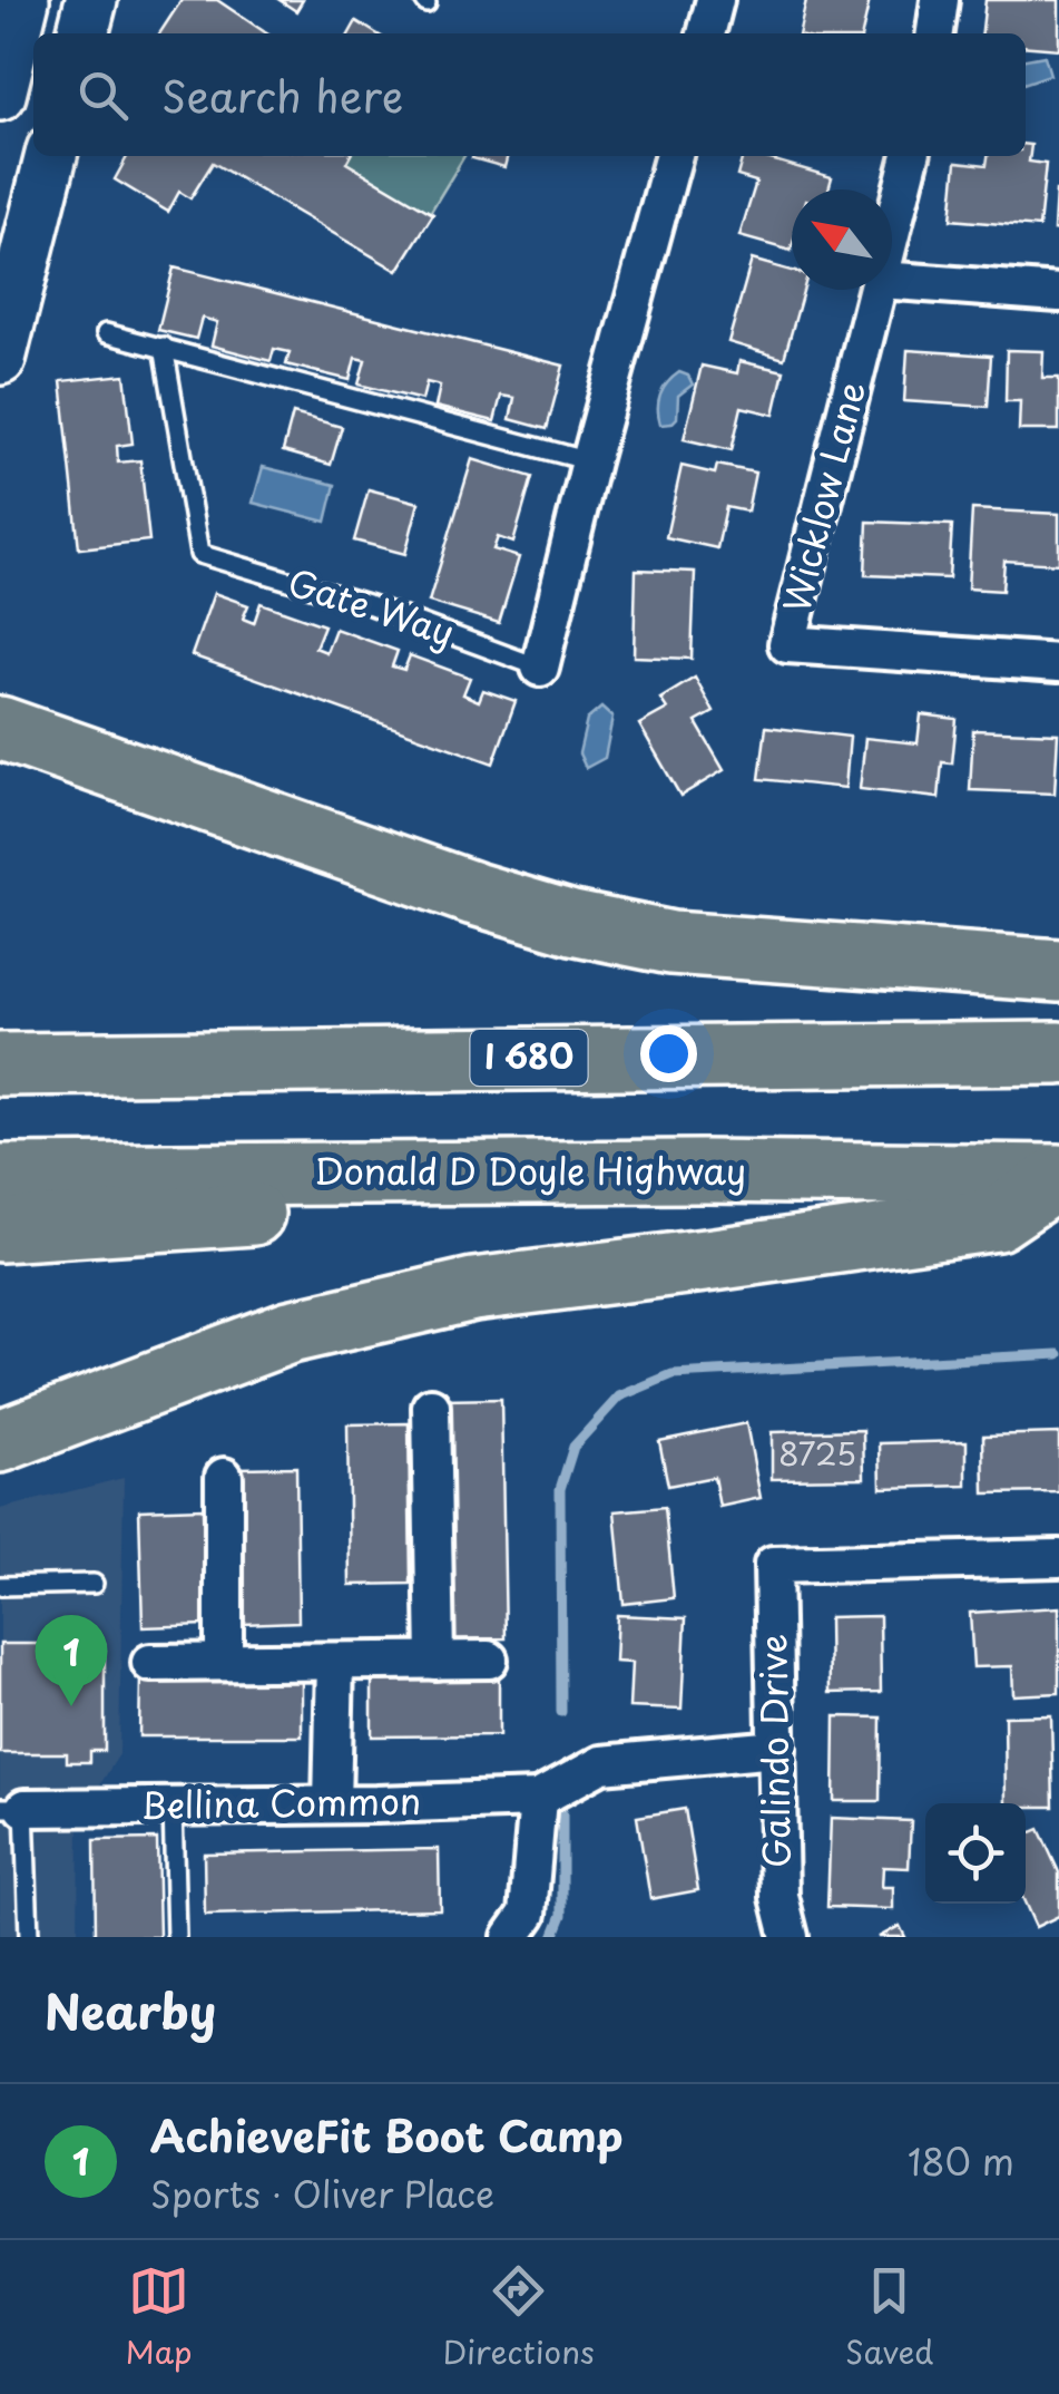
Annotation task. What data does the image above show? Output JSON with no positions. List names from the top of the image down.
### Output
{
  "streets": {
    "highway": ["I 680", "Donald D Doyle Highway"],
    "street": [
      "Wicklow Lane",
      "Gate Way",
      "Galindo Drive",
      "Bellina Common"
    ]
  },
  "house_numbers": ["8725"],
  "north": "top left",
  "page": {
    "search": "Search here",
    "pins": "1",
    "heading": "Nearby",
    "list": [
      {
        "mark": "1",
        "name": "AchieveFit Boot Camp",
        "note": "Sports · Oliver Place",
        "value": "180 m"
      }
    ],
    "nav": ["Map", "Directions", "Saved"]
  }
}
